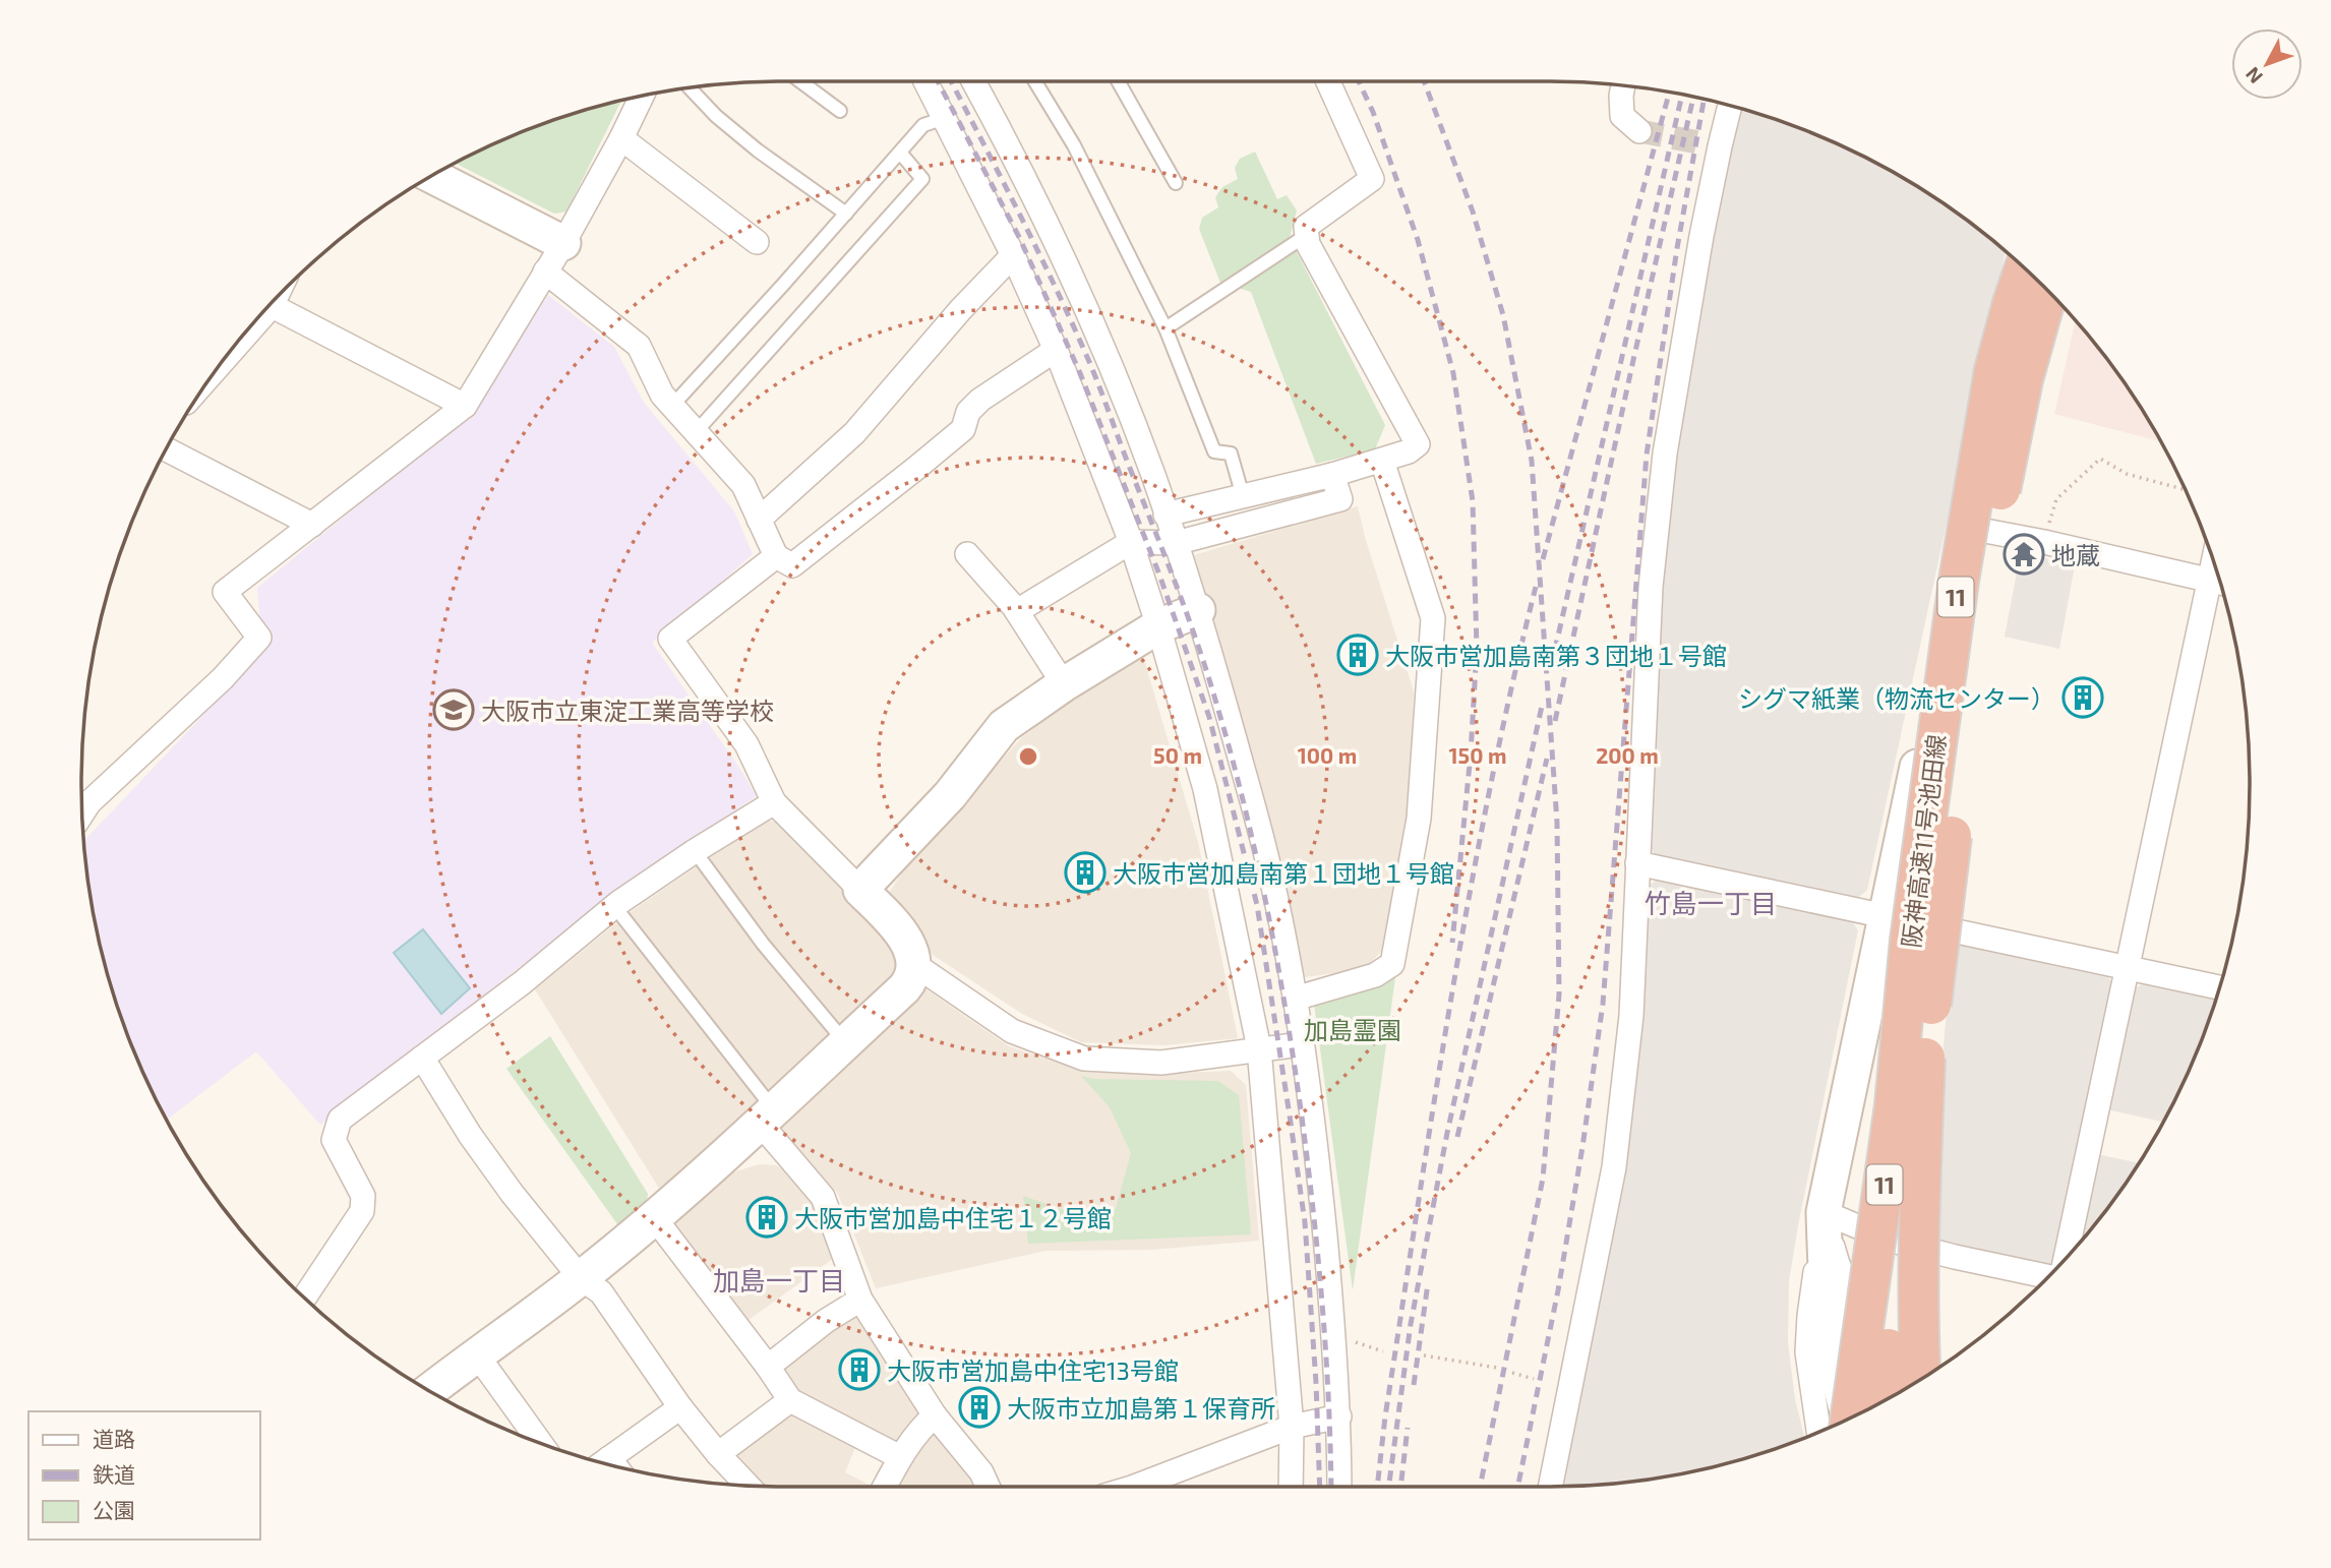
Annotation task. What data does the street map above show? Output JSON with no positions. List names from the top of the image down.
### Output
{
  "streets": {
    "highway": ["11", "阪神高速11号池田線"]
  },
  "crossings": [
    ["11", "阪神高速11号池田線"]
  ],
  "districts": ["竹島一丁目", "加島一丁目"],
  "parks": ["加島霊園"],
  "places": {
    "temple": ["地蔵"],
    "building": [
      "大阪市営加島南第３団地１号館",
      "シグマ紙業（物流センター）",
      "大阪市営加島南第１団地１号館",
      "大阪市営加島中住宅１２号館",
      "大阪市営加島中住宅13号館",
      "大阪市立加島第１保育所"
    ],
    "school or university": ["大阪市立東淀工業高等学校"]
  },
  "legend": ["道路", "鉄道", "公園"],
  "north": "bottom left",
  "rings": [
    "50 m",
    "100 m",
    "150 m",
    "200 m"
  ]
}
